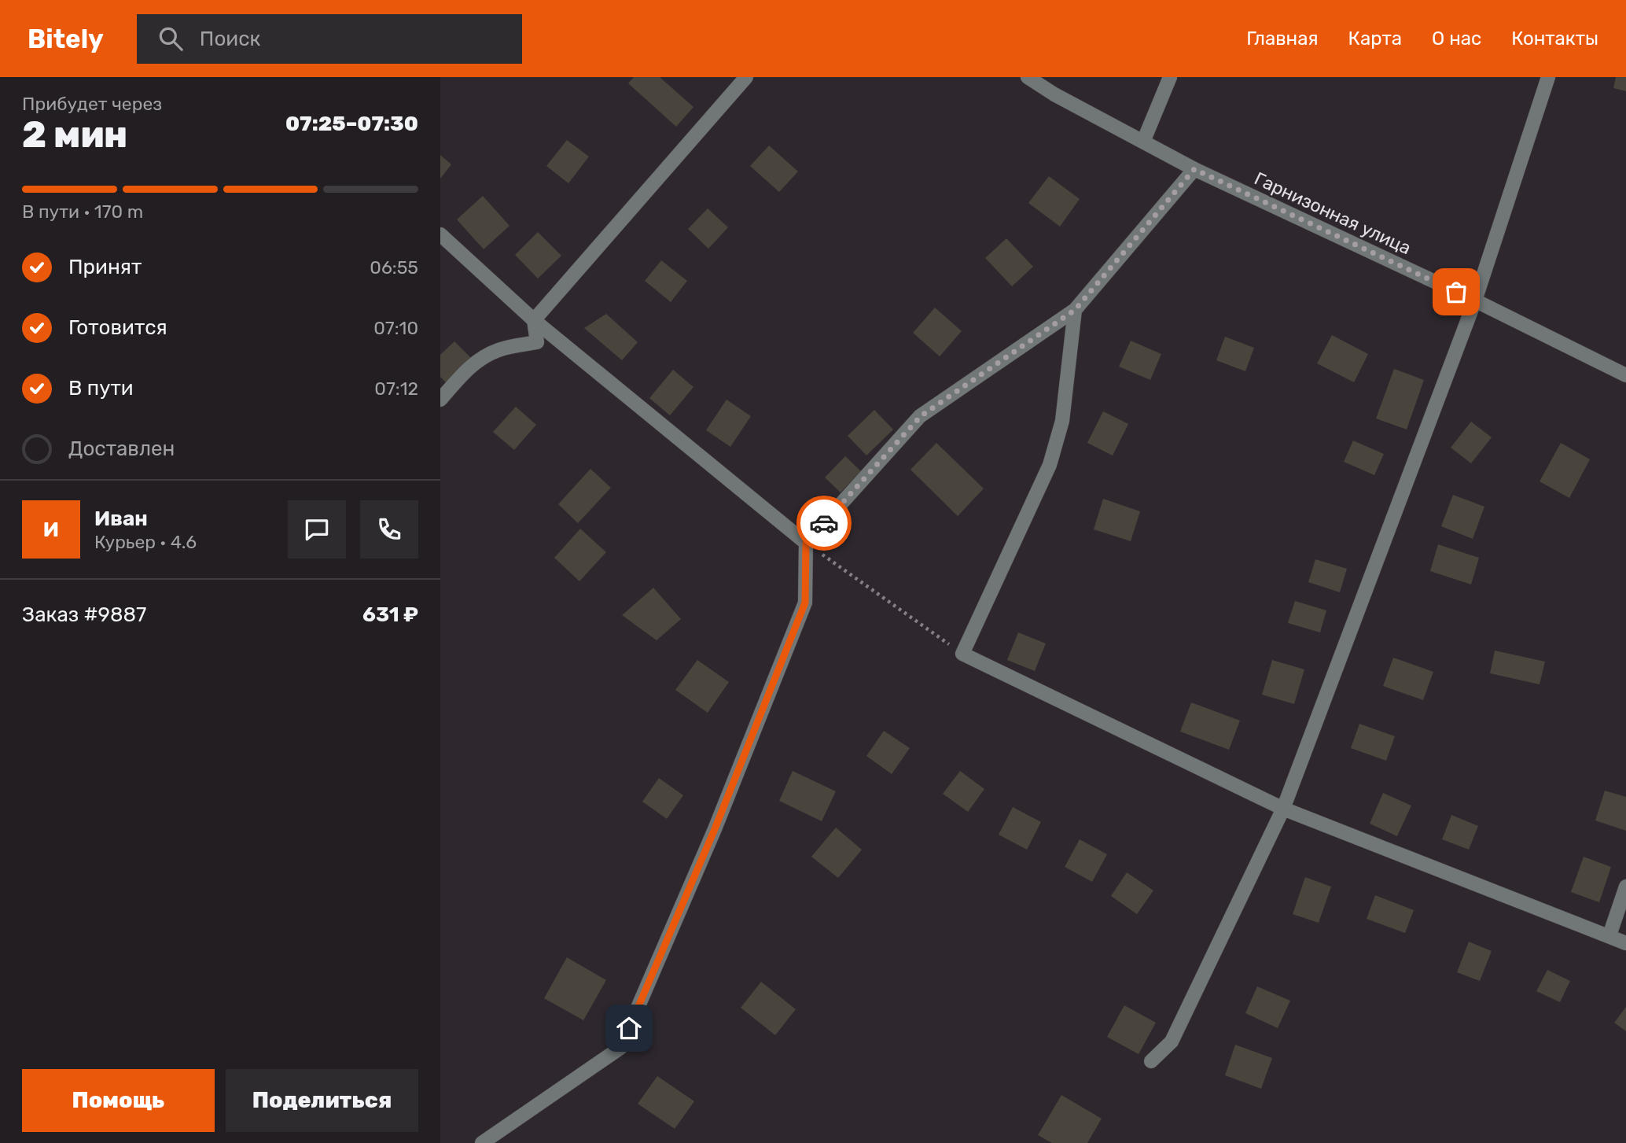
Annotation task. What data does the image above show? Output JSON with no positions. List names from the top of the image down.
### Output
{
  "streets": {
    "street": ["Гарнизонная улица"]
  },
  "page": {
    "header": "Bitely",
    "search": "Поиск",
    "nav": [
      "Главная",
      "Карта",
      "О нас",
      "Контакты"
    ],
    "heading": ["2 мин", "Прибудет через", "07:25–07:30"],
    "panel": [
      "Иван",
      "Курьер · 4.6",
      "Заказ #9887",
      "631 ₽"
    ],
    "bar": "В пути · 170 m",
    "list": [
      ["Принят", "06:55"],
      ["Готовится", "07:10"],
      ["В пути", "07:12"],
      "Доставлен"
    ],
    "round": "И",
    "buttons": ["Помощь", "Поделиться"]
  }
}
